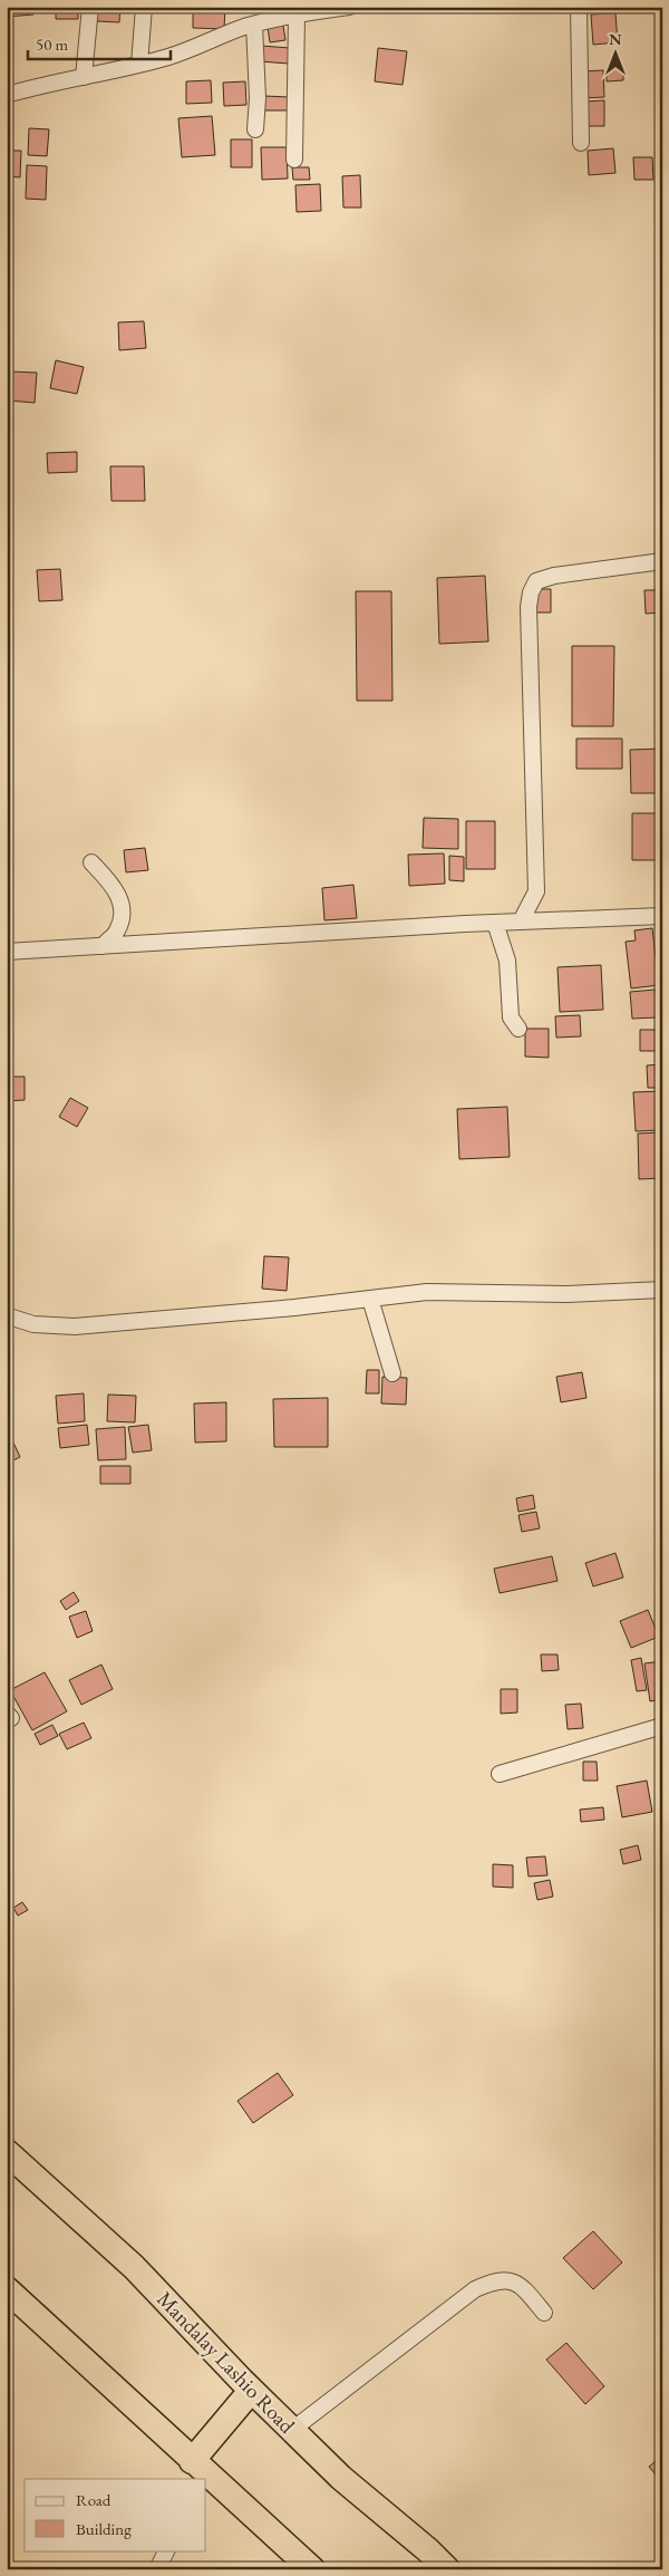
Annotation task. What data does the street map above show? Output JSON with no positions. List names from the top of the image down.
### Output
{
  "streets": {
    "highway": ["Mandalay Lashio Road"]
  },
  "legend": ["Road", "Building"],
  "scale_bar": "50 m",
  "north": "top"
}
